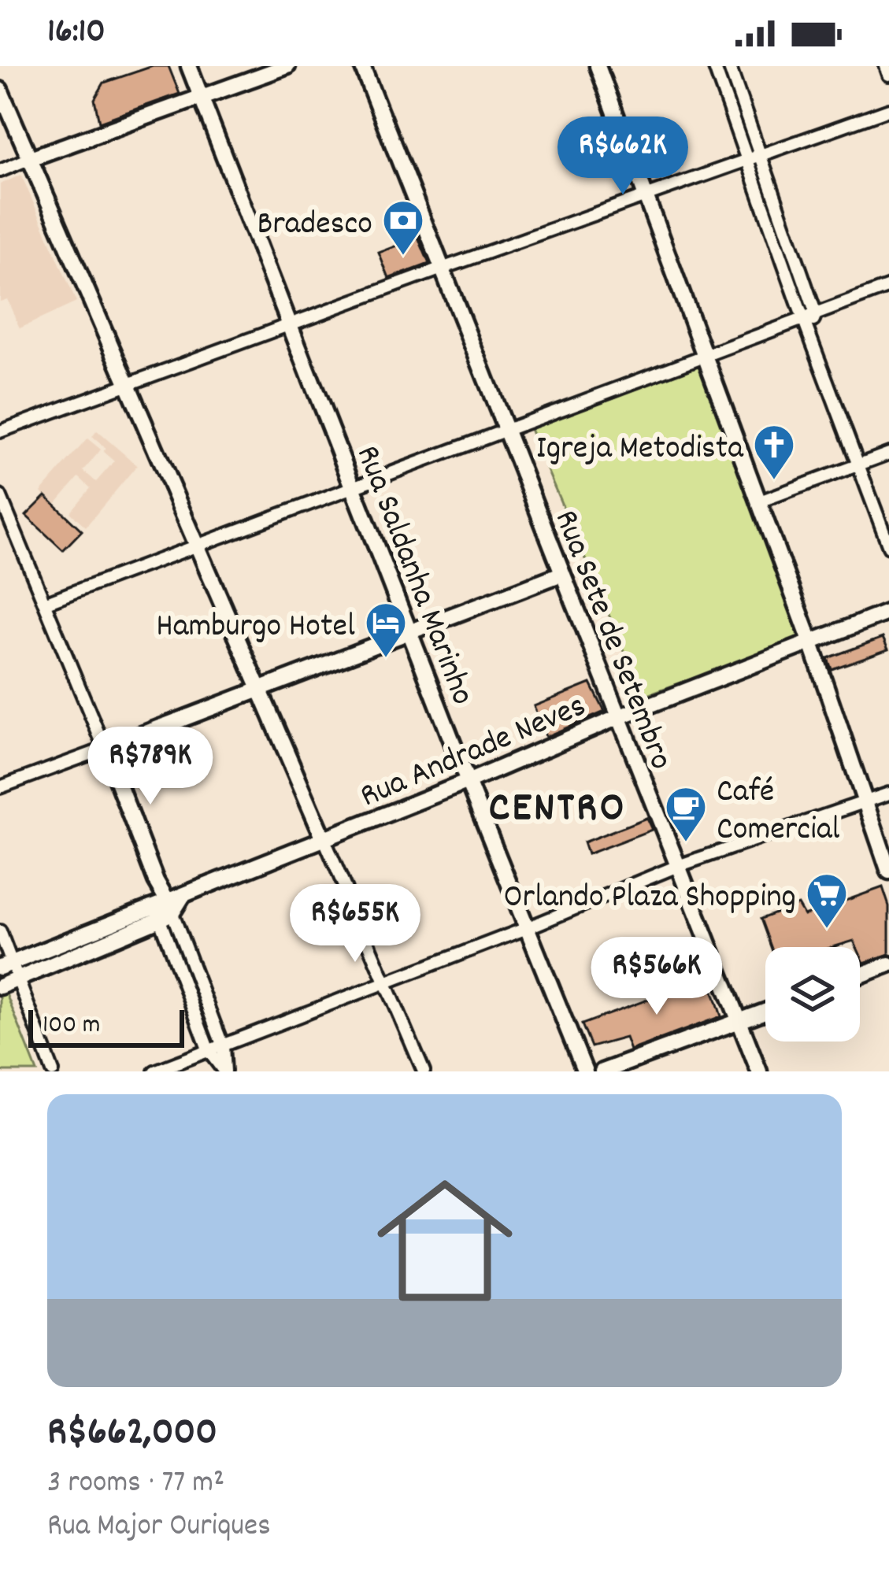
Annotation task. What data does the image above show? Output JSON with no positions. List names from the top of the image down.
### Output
{
  "streets": {
    "main road": ["Rua Saldanha Marinho", "Rua Sete de Setembro", "Rua Andrade Neves"]
  },
  "crossings": [
    ["Rua Saldanha Marinho", "Rua Andrade Neves"],
    ["Rua Sete de Setembro", "Rua Andrade Neves"]
  ],
  "districts": ["CENTRO"],
  "places": {
    "bank": ["Bradesco"],
    "church": ["Igreja Metodista"],
    "hotel": ["Hamburgo Hotel"],
    "cafe": ["Café Comercial"],
    "supermarket": ["Orlando Plaza Shopping"]
  },
  "scale_bar": "100 m",
  "page": {
    "status": "16:10",
    "price": [
      "R$662K",
      "R$789K",
      "R$655K",
      "R$566K"
    ],
    "scale": "100 m",
    "list": [
      {
        "name": "R$662,000",
        "note": "3 rooms · 77 m² · Rua Major Ouriques"
      }
    ]
  }
}
